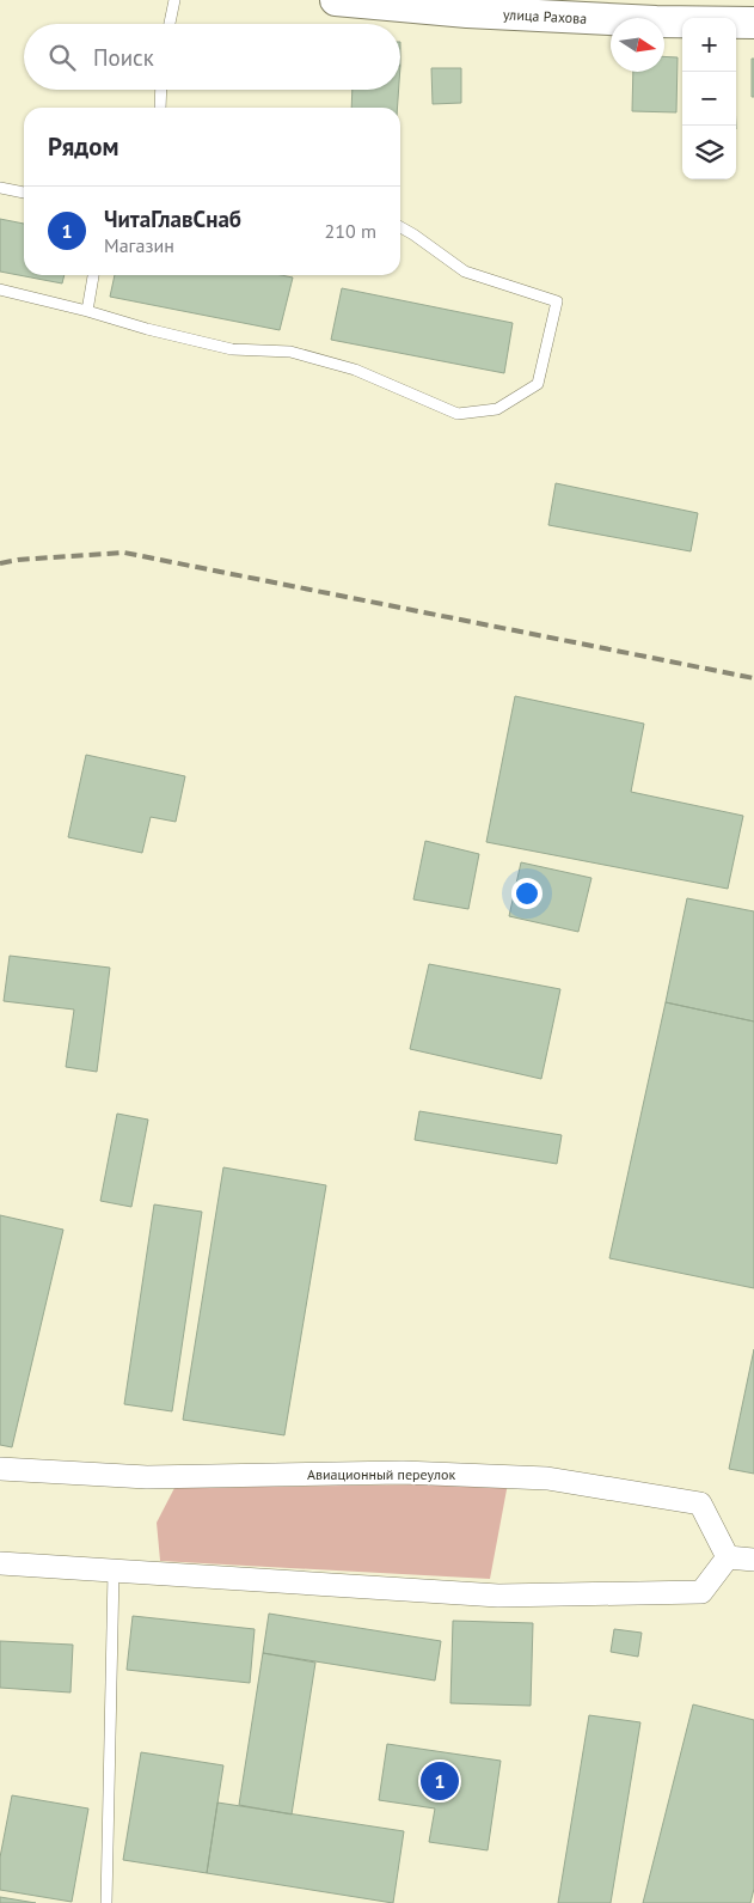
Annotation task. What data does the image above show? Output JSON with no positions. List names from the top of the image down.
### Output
{
  "streets": {
    "street": ["улица Рахова", "Авиационный переулок"]
  },
  "north": "right",
  "page": {
    "map_buttons": ["+", "−"],
    "search": "Поиск",
    "heading": "Рядом",
    "list": [
      {
        "mark": "1",
        "name": "ЧитаГлавСнаб",
        "note": "Магазин",
        "value": "210 m"
      }
    ],
    "pins": "1"
  }
}
